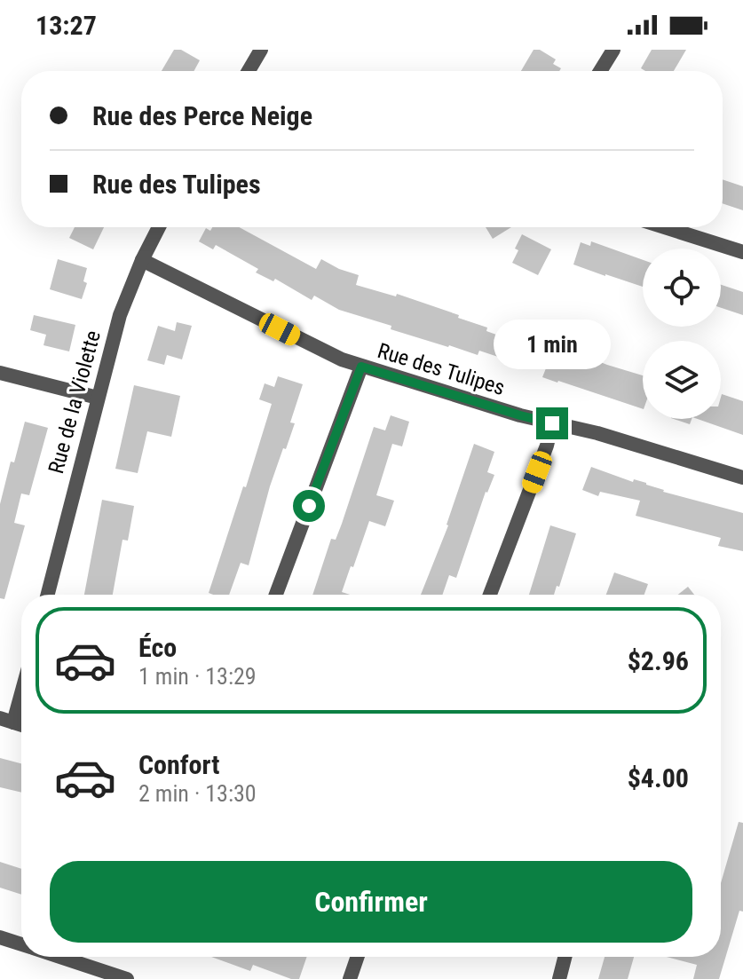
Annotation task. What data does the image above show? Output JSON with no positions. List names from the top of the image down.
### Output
{
  "streets": {
    "street": ["Rue des Tulipes", "Rue de la Violette"]
  },
  "crossings": [
    ["Rue des Tulipes", "Rue de la Violette"]
  ],
  "page": {
    "status": "13:27",
    "banner": ["Rue des Perce Neige", "Rue des Tulipes"],
    "bubble": "1 min",
    "list": [
      {
        "name": "Éco",
        "note": "1 min · 13:29",
        "value": "$2.96"
      },
      {
        "name": "Confort",
        "note": "2 min · 13:30",
        "value": "$4.00"
      }
    ],
    "buttons": "Confirmer"
  }
}
